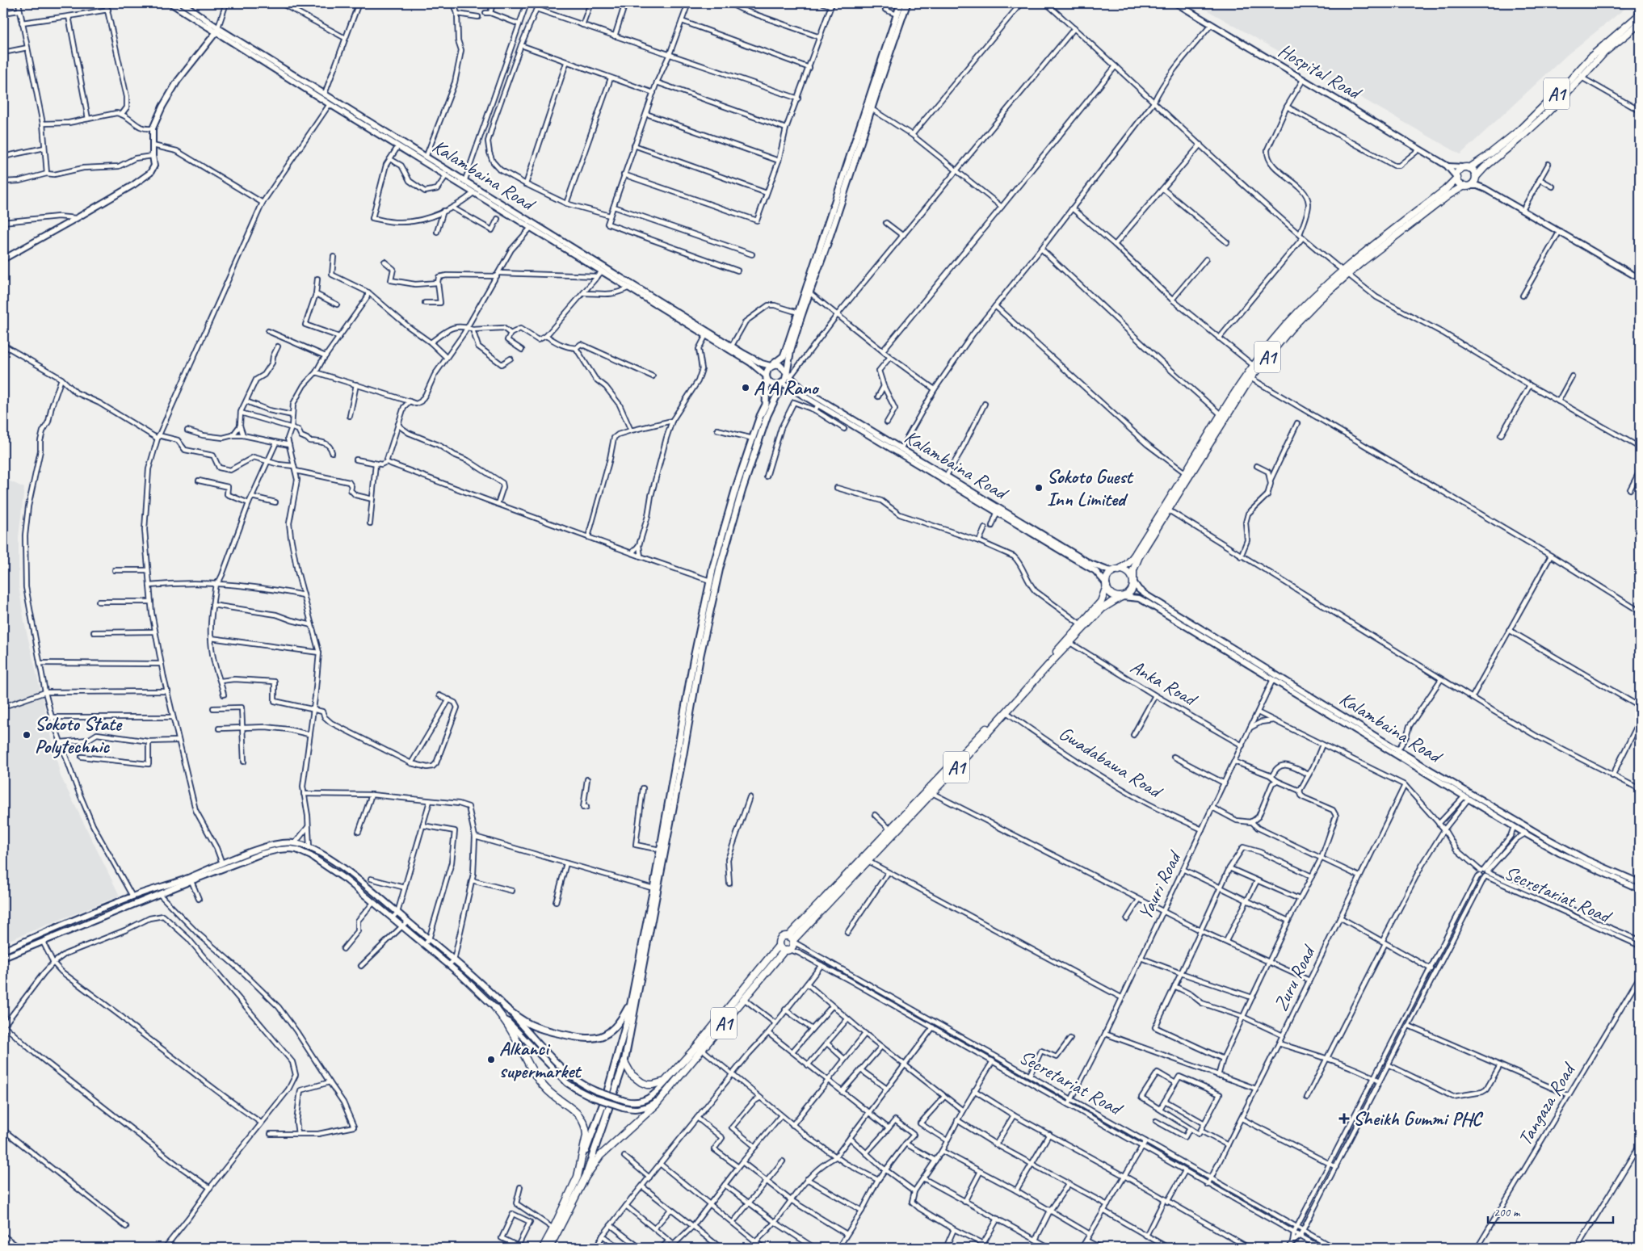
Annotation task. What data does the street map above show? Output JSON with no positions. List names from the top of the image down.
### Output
{
  "streets": {
    "highway": ["A1"],
    "main road": ["Hospital Road", "Kalambaina Road"],
    "street": [
      "Anka Road",
      "Gwadabawa Road",
      "Yauri Road",
      "Secretariat Road",
      "Zuru Road",
      "Tangaza Road"
    ]
  },
  "crossings": [
    ["A1", "Kalambaina Road"],
    ["A1", "Anka Road"],
    ["A1", "Gwadabawa Road"],
    ["A1", "Secretariat Road"],
    ["Anka Road", "Yauri Road"],
    ["Gwadabawa Road", "Yauri Road"],
    ["Yauri Road", "Secretariat Road"],
    ["Secretariat Road", "Zuru Road"]
  ],
  "places": {
    "other": [
      "A A Rano",
      "Sokoto Guest Inn Limited",
      "Sokoto State Polytechnic",
      "Alkanci supermarket"
    ],
    "health": ["Sheikh Gummi PHC"]
  },
  "scale_bar": "200 m"
}
